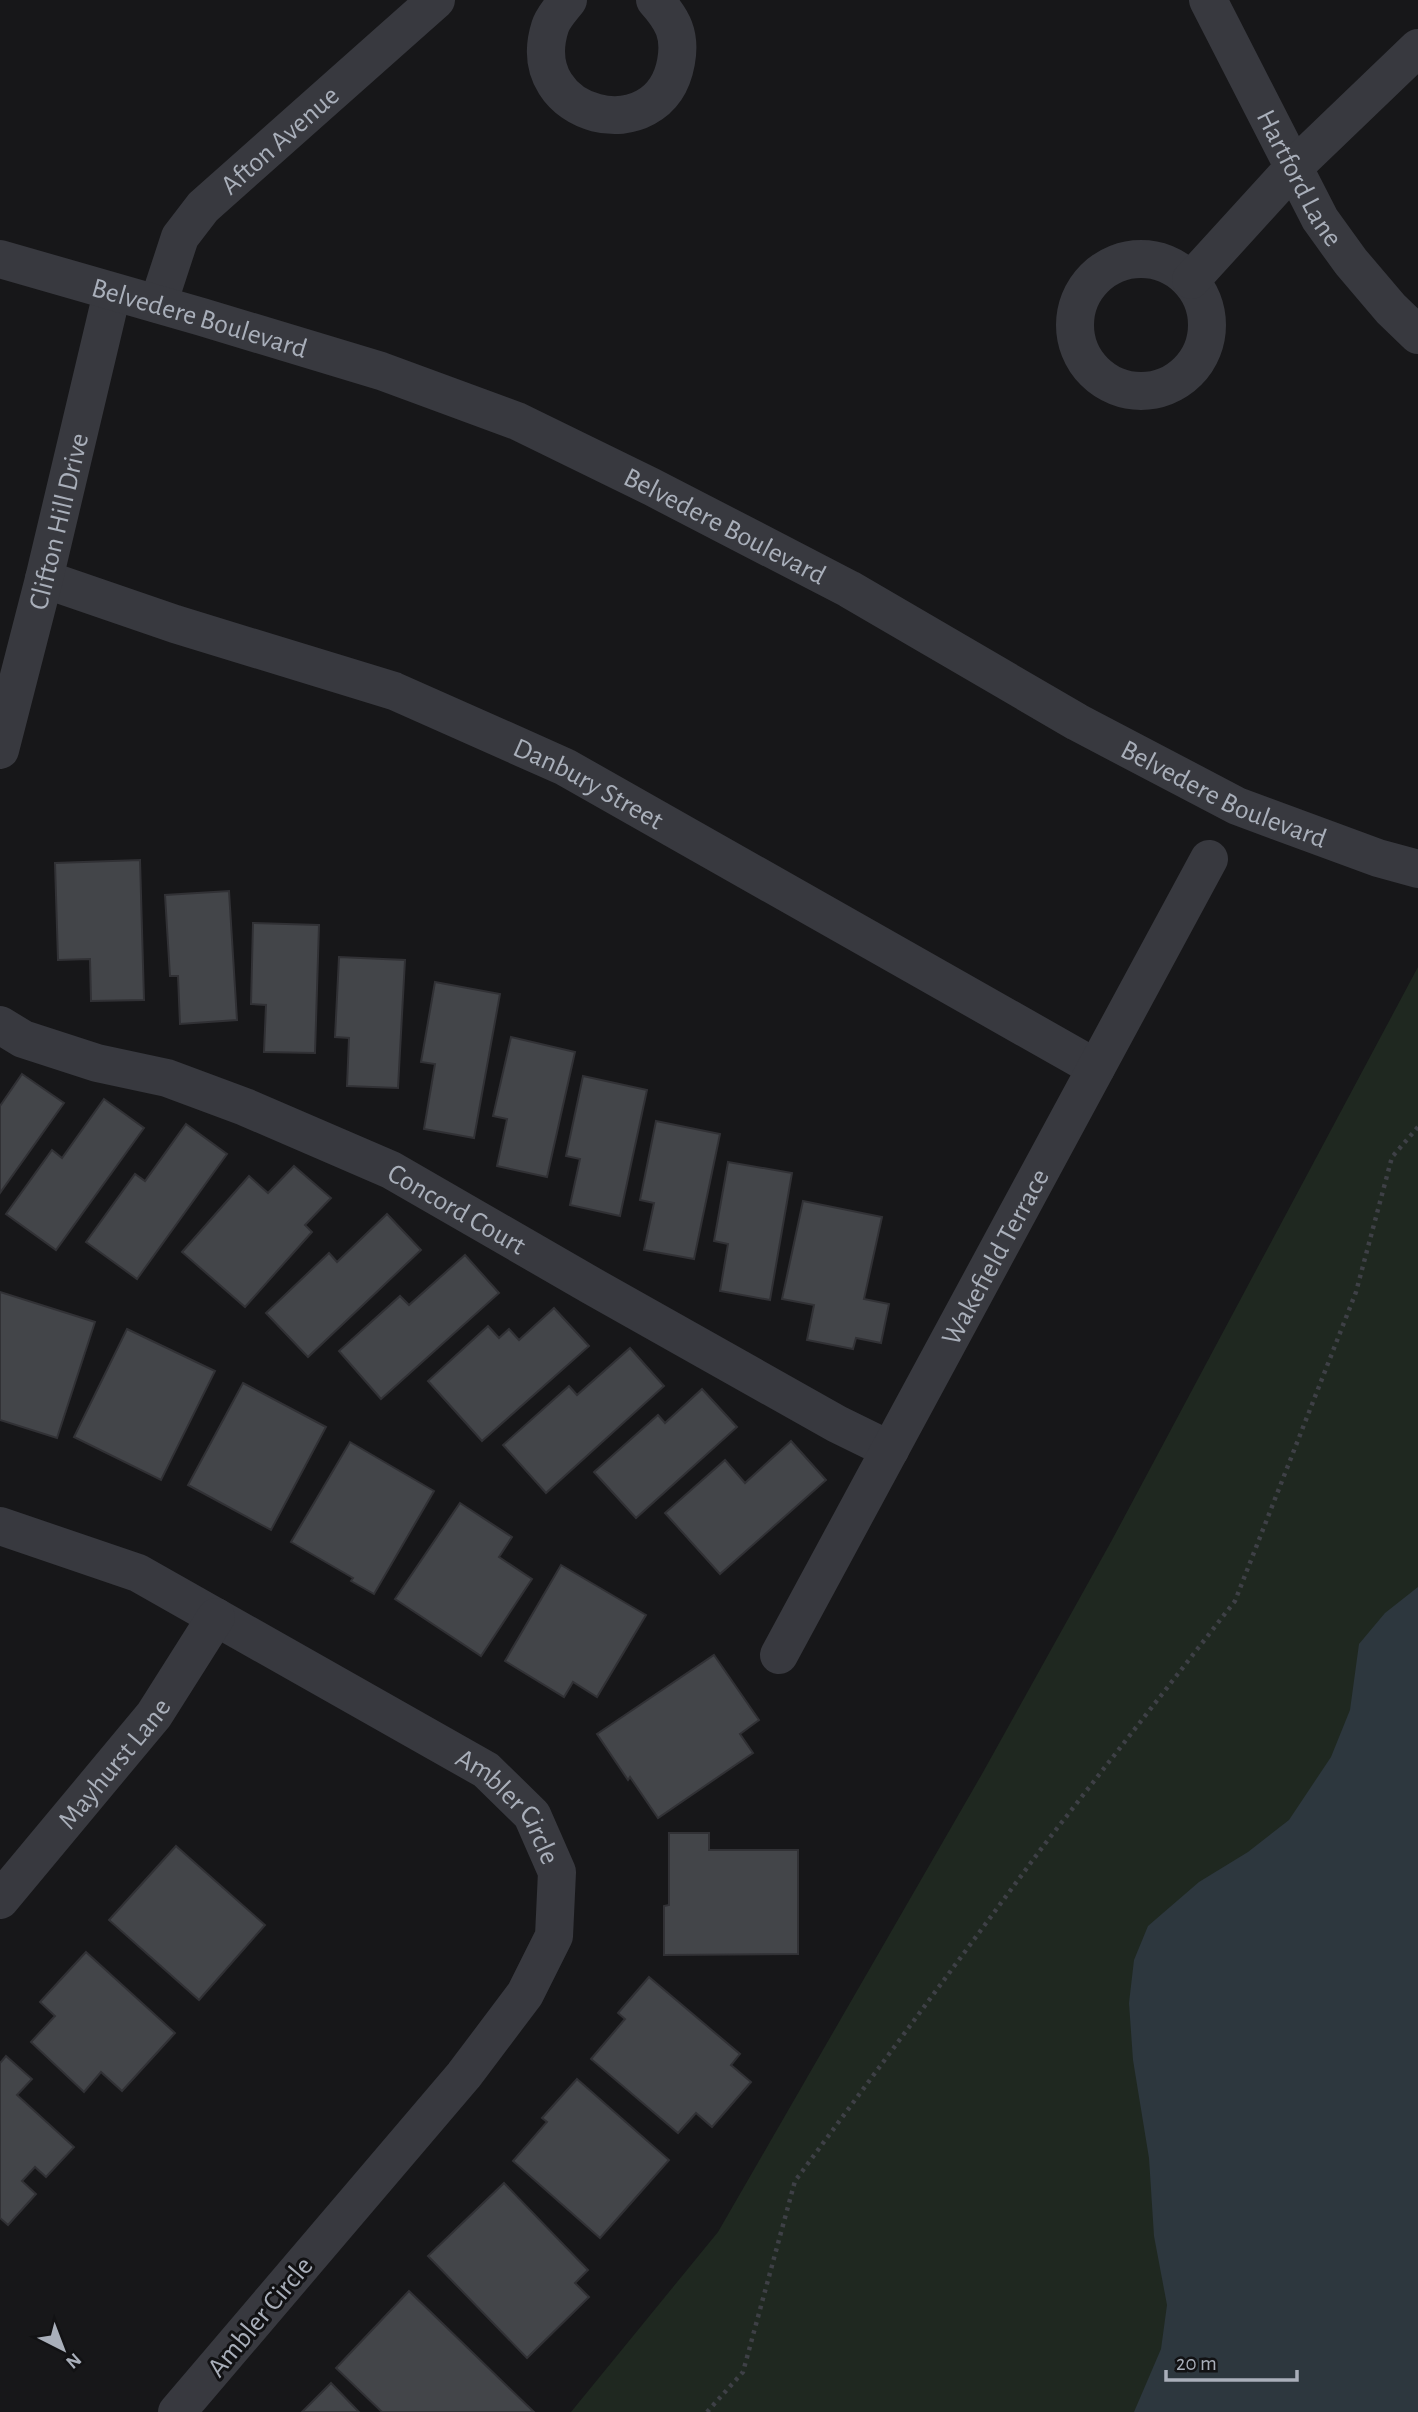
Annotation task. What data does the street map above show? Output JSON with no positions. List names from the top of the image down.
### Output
{
  "streets": {
    "street": [
      "Afton Avenue",
      "Hartford Lane",
      "Belvedere Boulevard",
      "Clifton Hill Drive",
      "Danbury Street",
      "Concord Court",
      "Wakefield Terrace",
      "Mayhurst Lane",
      "Ambler Circle"
    ]
  },
  "crossings": [
    ["Afton Avenue", "Belvedere Boulevard"],
    ["Belvedere Boulevard", "Clifton Hill Drive"],
    ["Clifton Hill Drive", "Danbury Street"],
    ["Danbury Street", "Wakefield Terrace"],
    ["Concord Court", "Wakefield Terrace"],
    ["Mayhurst Lane", "Ambler Circle"]
  ],
  "scale_bar": "20 m",
  "north": "bottom right"
}
